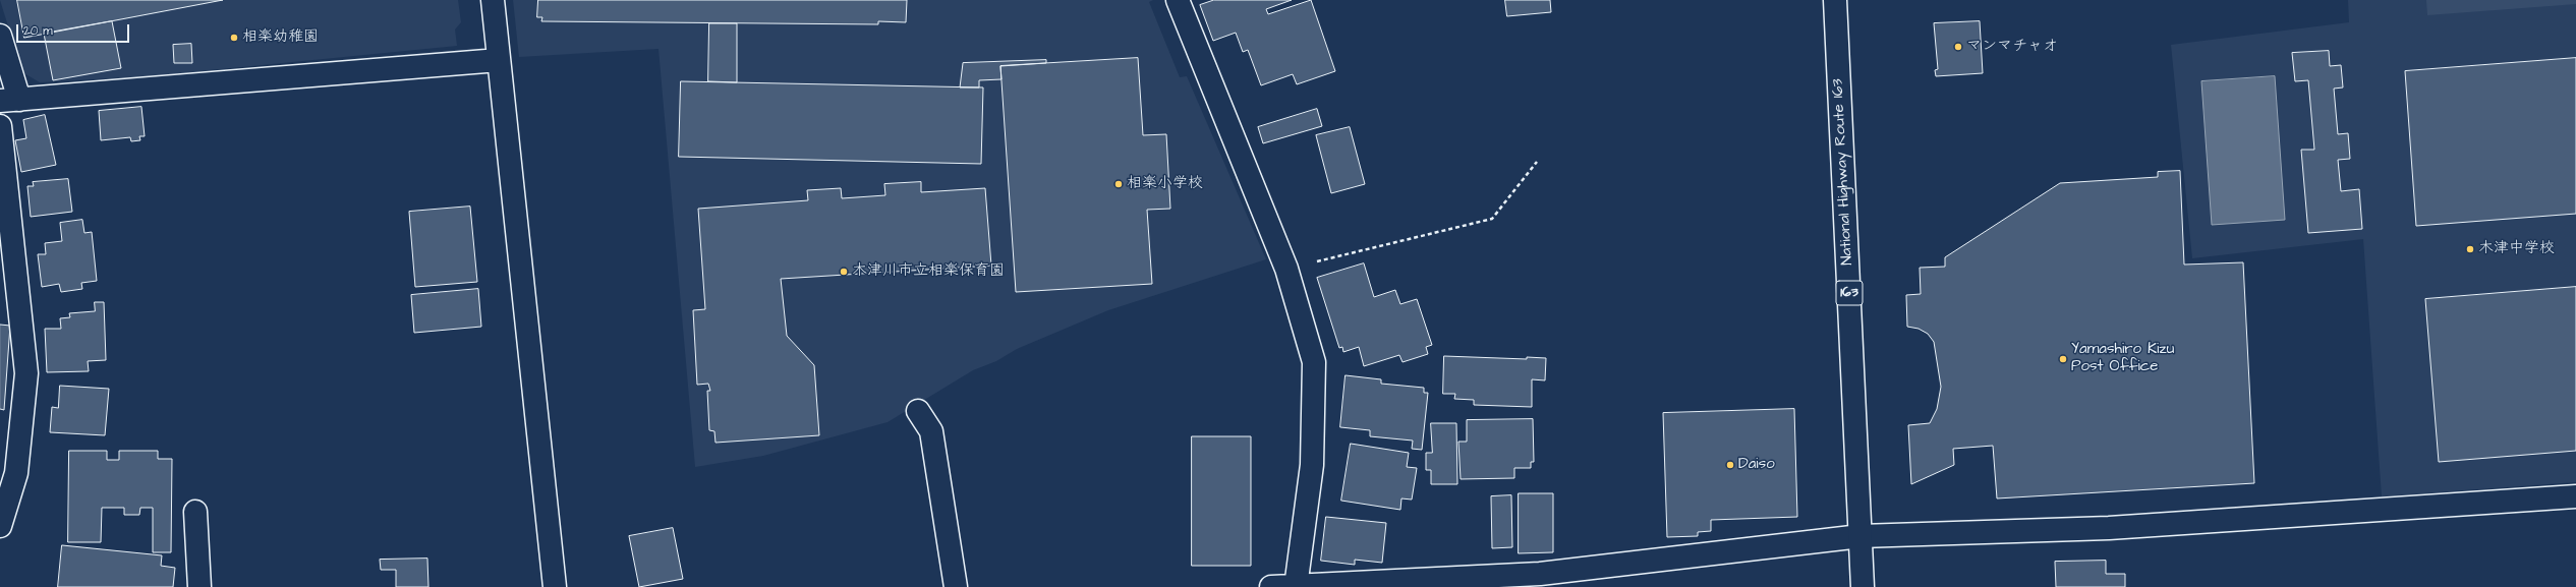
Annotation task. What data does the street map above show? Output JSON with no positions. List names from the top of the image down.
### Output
{
  "streets": {
    "main road": ["National Highway Route 163", "163"]
  },
  "places": [
    "相楽幼稚園",
    "マンマチャオ",
    "相楽小学校",
    "木津中学校",
    "木津川市立相楽保育園",
    "Yamashiro Kizu Post Office",
    "Daiso"
  ],
  "scale_bar": "20 m"
}
